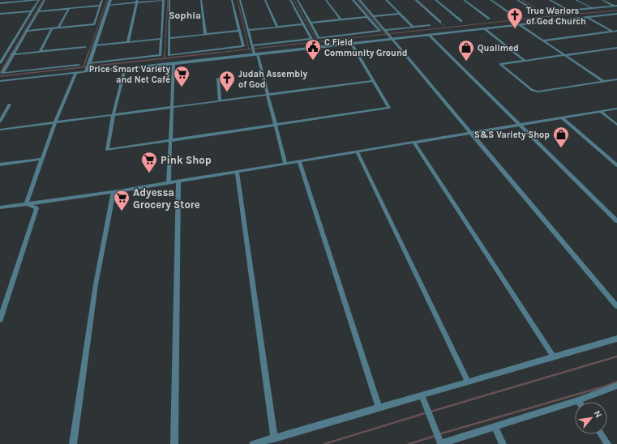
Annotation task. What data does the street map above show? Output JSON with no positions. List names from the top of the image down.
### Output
{
  "districts": ["Sophia"],
  "places": {
    "church": ["True Wariors of God Church", "Judah Assembly of God"],
    "public building": ["C Field Community Ground"],
    "shop": ["Qualimed", "S&S Variety Shop"],
    "supermarket": ["Price Smart Variety and Net Café", "Pink Shop", "Adyessa Grocery Store"]
  },
  "north": "top right"
}
